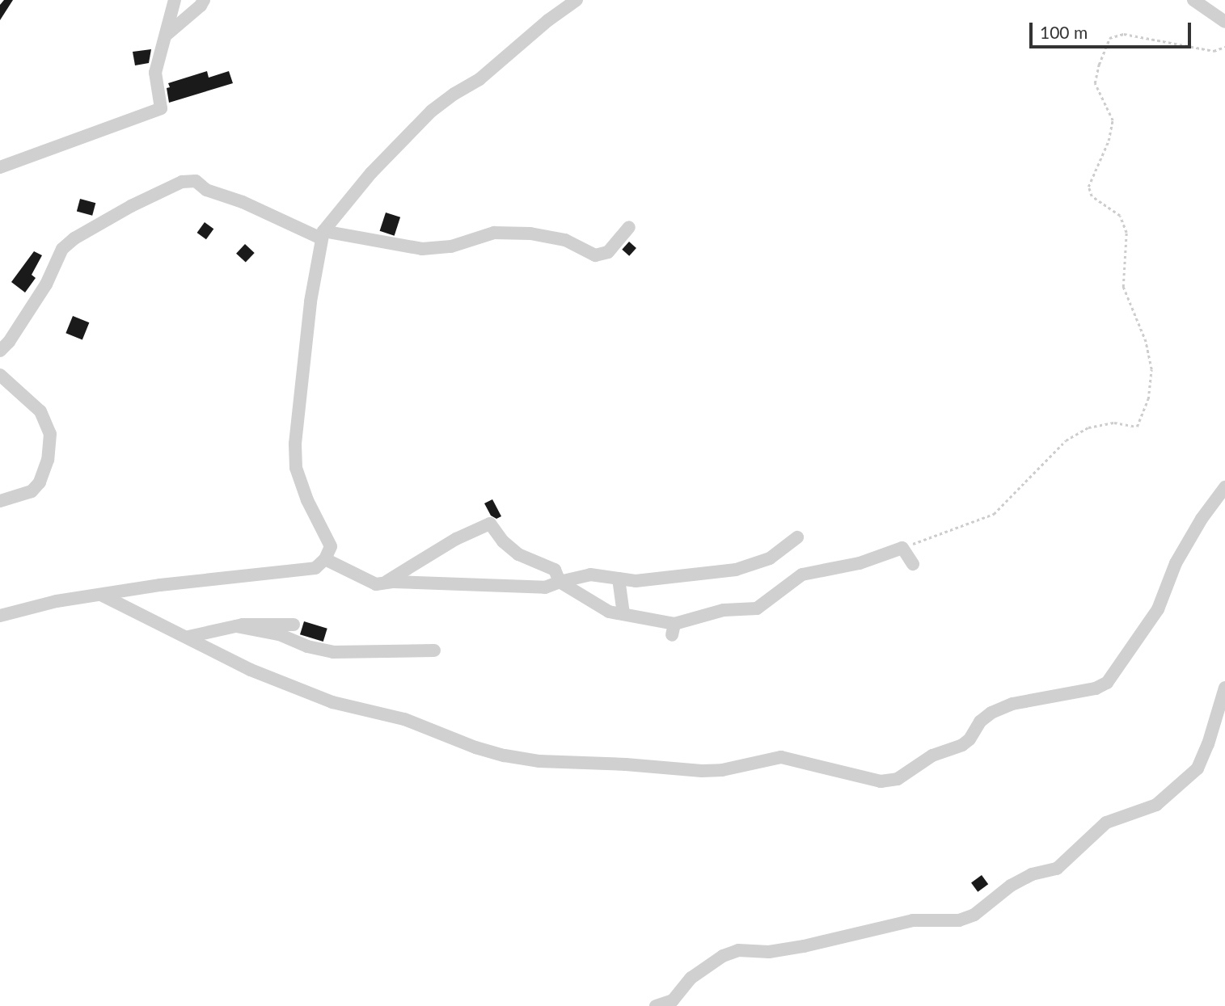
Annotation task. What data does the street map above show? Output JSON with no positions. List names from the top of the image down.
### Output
{
  "scale_bar": "100 m"
}
